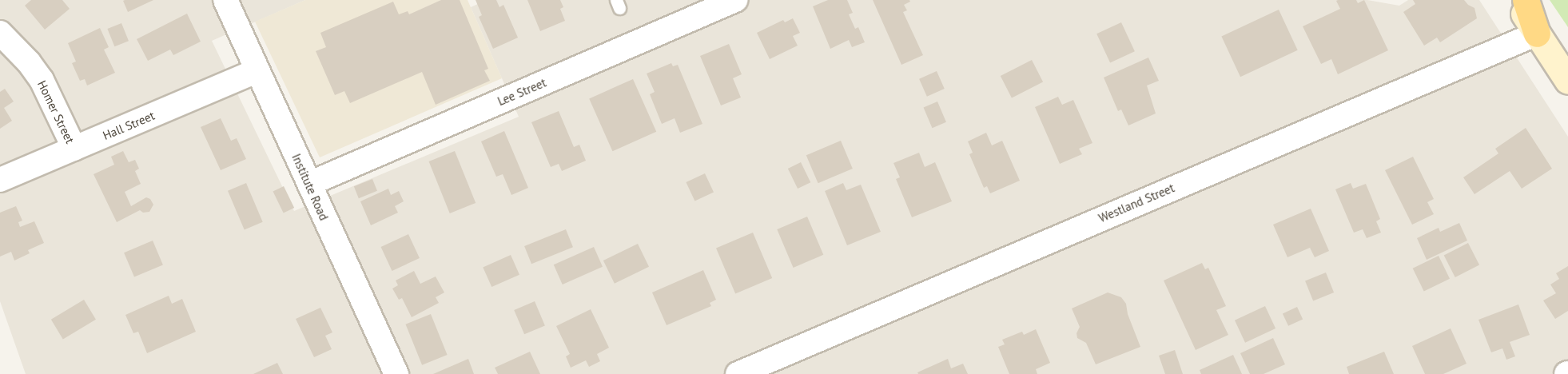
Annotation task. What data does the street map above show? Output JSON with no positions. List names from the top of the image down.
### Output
{
  "streets": {
    "street": [
      "Lee Street",
      "Homer Street",
      "Hall Street",
      "Institute Road",
      "Westland Street"
    ]
  },
  "crossings": [
    ["Lee Street", "Institute Road"],
    ["Homer Street", "Hall Street"],
    ["Hall Street", "Institute Road"]
  ]
}
